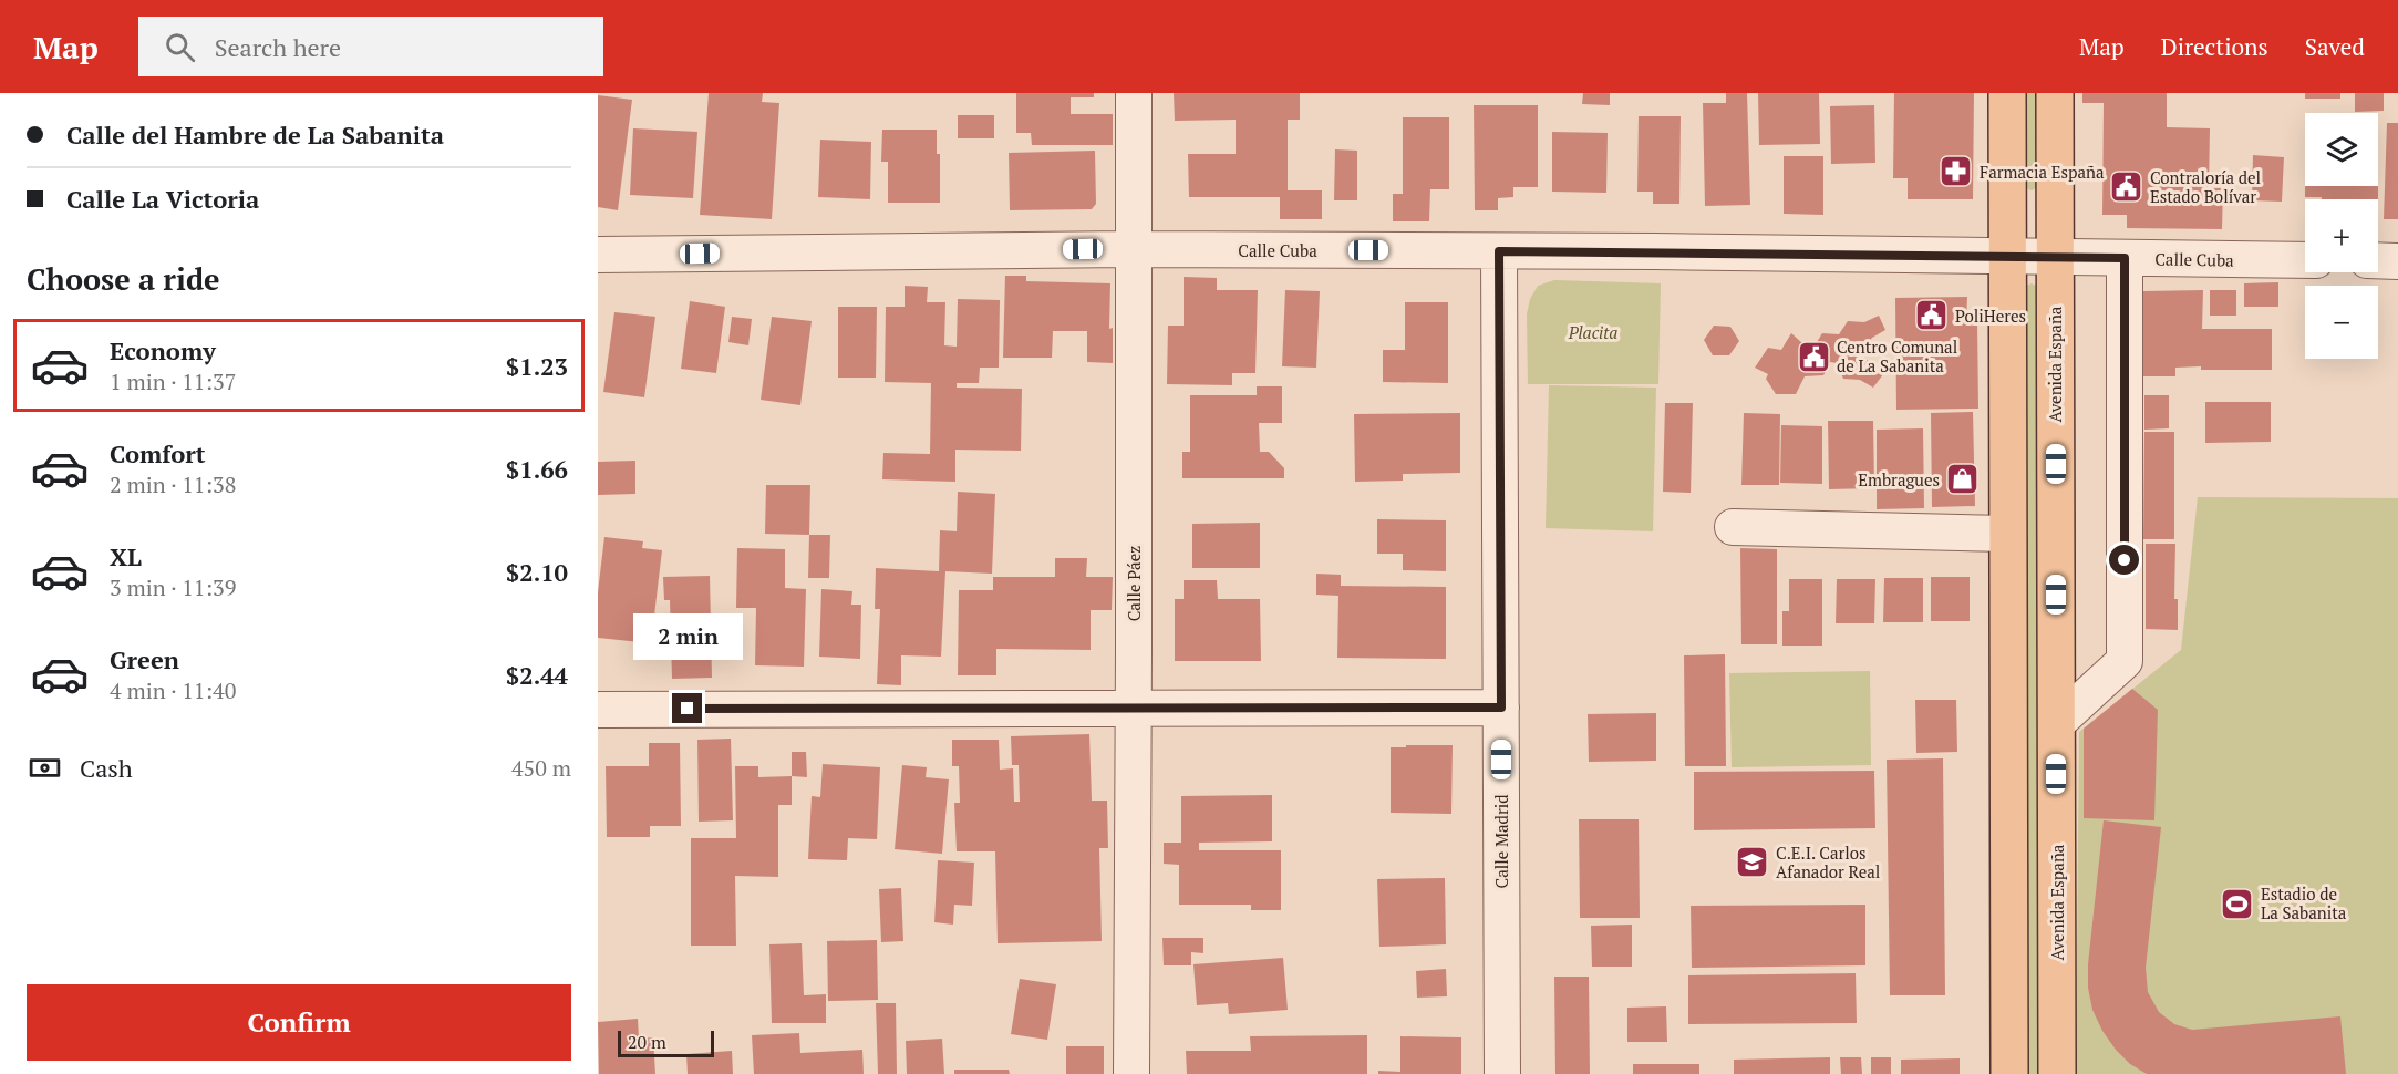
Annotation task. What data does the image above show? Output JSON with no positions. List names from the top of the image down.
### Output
{
  "streets": {
    "main road": ["Avenida España"],
    "street": ["Calle Cuba", "Calle Páez", "Calle Madrid"]
  },
  "crossings": [
    ["Calle Cuba", "Avenida España"],
    ["Calle Cuba", "Calle Páez"],
    ["Calle Cuba", "Calle Madrid"]
  ],
  "parks": ["Placita"],
  "places": {
    "pharmacy": ["Farmacia España"],
    "public building": ["Contraloría del Estado Bolívar", "PoliHeres", "Centro Comunal de La Sabanita"],
    "shop": ["Embragues"],
    "school or university": ["C.E.I. Carlos Afanador Real"],
    "sports": ["Estadio de La Sabanita"]
  },
  "scale_bar": "20 m",
  "page": {
    "header": "Map",
    "search": "Search here",
    "nav": ["Map", "Directions", "Saved"],
    "banner": ["Calle del Hambre de La Sabanita", "Calle La Victoria"],
    "map_buttons": ["+", "−"],
    "heading": "Choose a ride",
    "list": [
      {
        "name": "Economy",
        "note": "1 min · 11:37",
        "value": "$1.23"
      },
      {
        "name": "Comfort",
        "note": "2 min · 11:38",
        "value": "$1.66"
      },
      {
        "name": "XL",
        "note": "3 min · 11:39",
        "value": "$2.10"
      },
      {
        "name": "Green",
        "note": "4 min · 11:40",
        "value": "$2.44"
      }
    ],
    "bubble": "2 min",
    "pay": ["Cash", "450 m"],
    "buttons": "Confirm",
    "scale": "20 m"
  }
}
